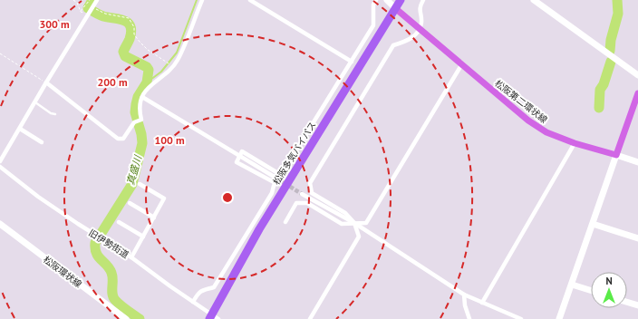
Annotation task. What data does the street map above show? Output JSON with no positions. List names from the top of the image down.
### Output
{
  "streets": {
    "highway": ["松阪多気バイパス"],
    "main road": ["松阪第二環状線"],
    "street": ["旧伊勢街道", "松阪環状線"]
  },
  "crossings": [
    ["松阪第二環状線", "松阪多気バイパス"],
    ["松阪多気バイパス", "旧伊勢街道"]
  ],
  "water": ["真盛川"],
  "north": "top",
  "rings": ["300 m", "200 m", "100 m"]
}
